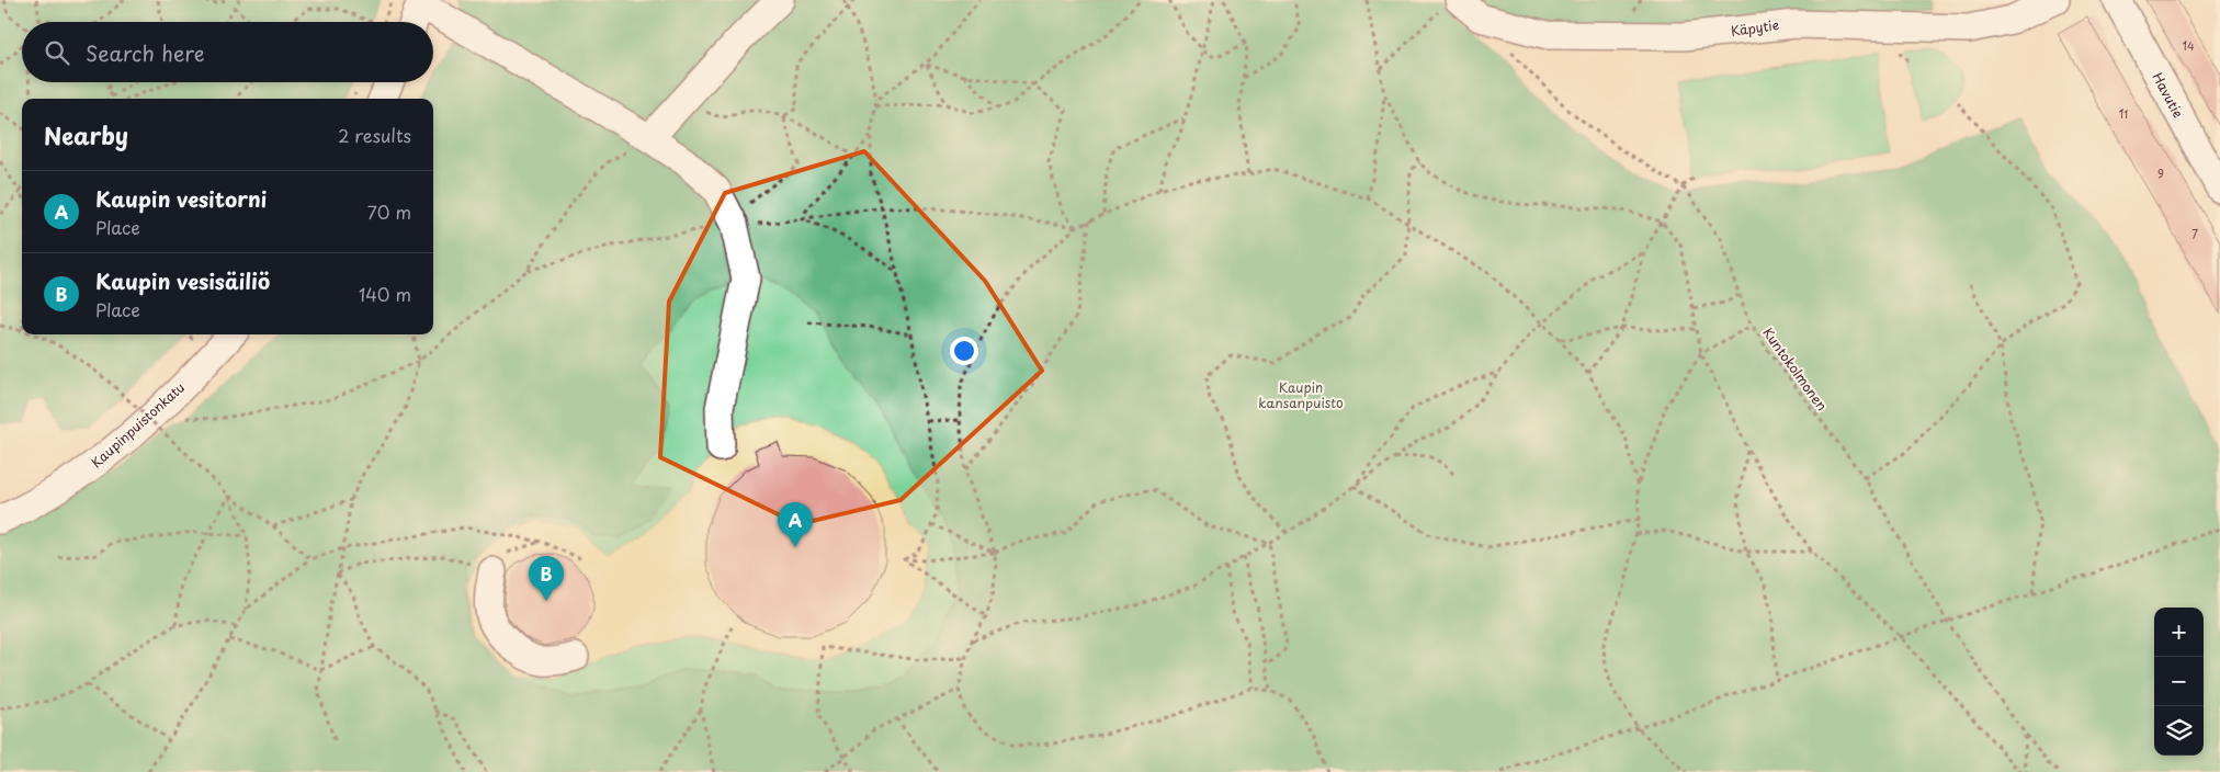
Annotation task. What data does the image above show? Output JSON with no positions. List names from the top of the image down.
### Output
{
  "streets": {
    "street": ["Käpytie", "Havutie", "Kaupinpuistonkatu"],
    "path": ["Kuntokolmonen"]
  },
  "parks": ["Kaupin kansanpuisto"],
  "house_numbers": [
    "14",
    "11",
    "9",
    "7"
  ],
  "page": {
    "search": "Search here",
    "heading": ["Nearby", "2 results"],
    "list": [
      {
        "mark": "A",
        "name": "Kaupin vesitorni",
        "note": "Place",
        "value": "70 m"
      },
      {
        "mark": "B",
        "name": "Kaupin vesisäiliö",
        "note": "Place",
        "value": "140 m"
      }
    ],
    "pins": ["A", "B"],
    "map_buttons": ["+", "−"]
  }
}
